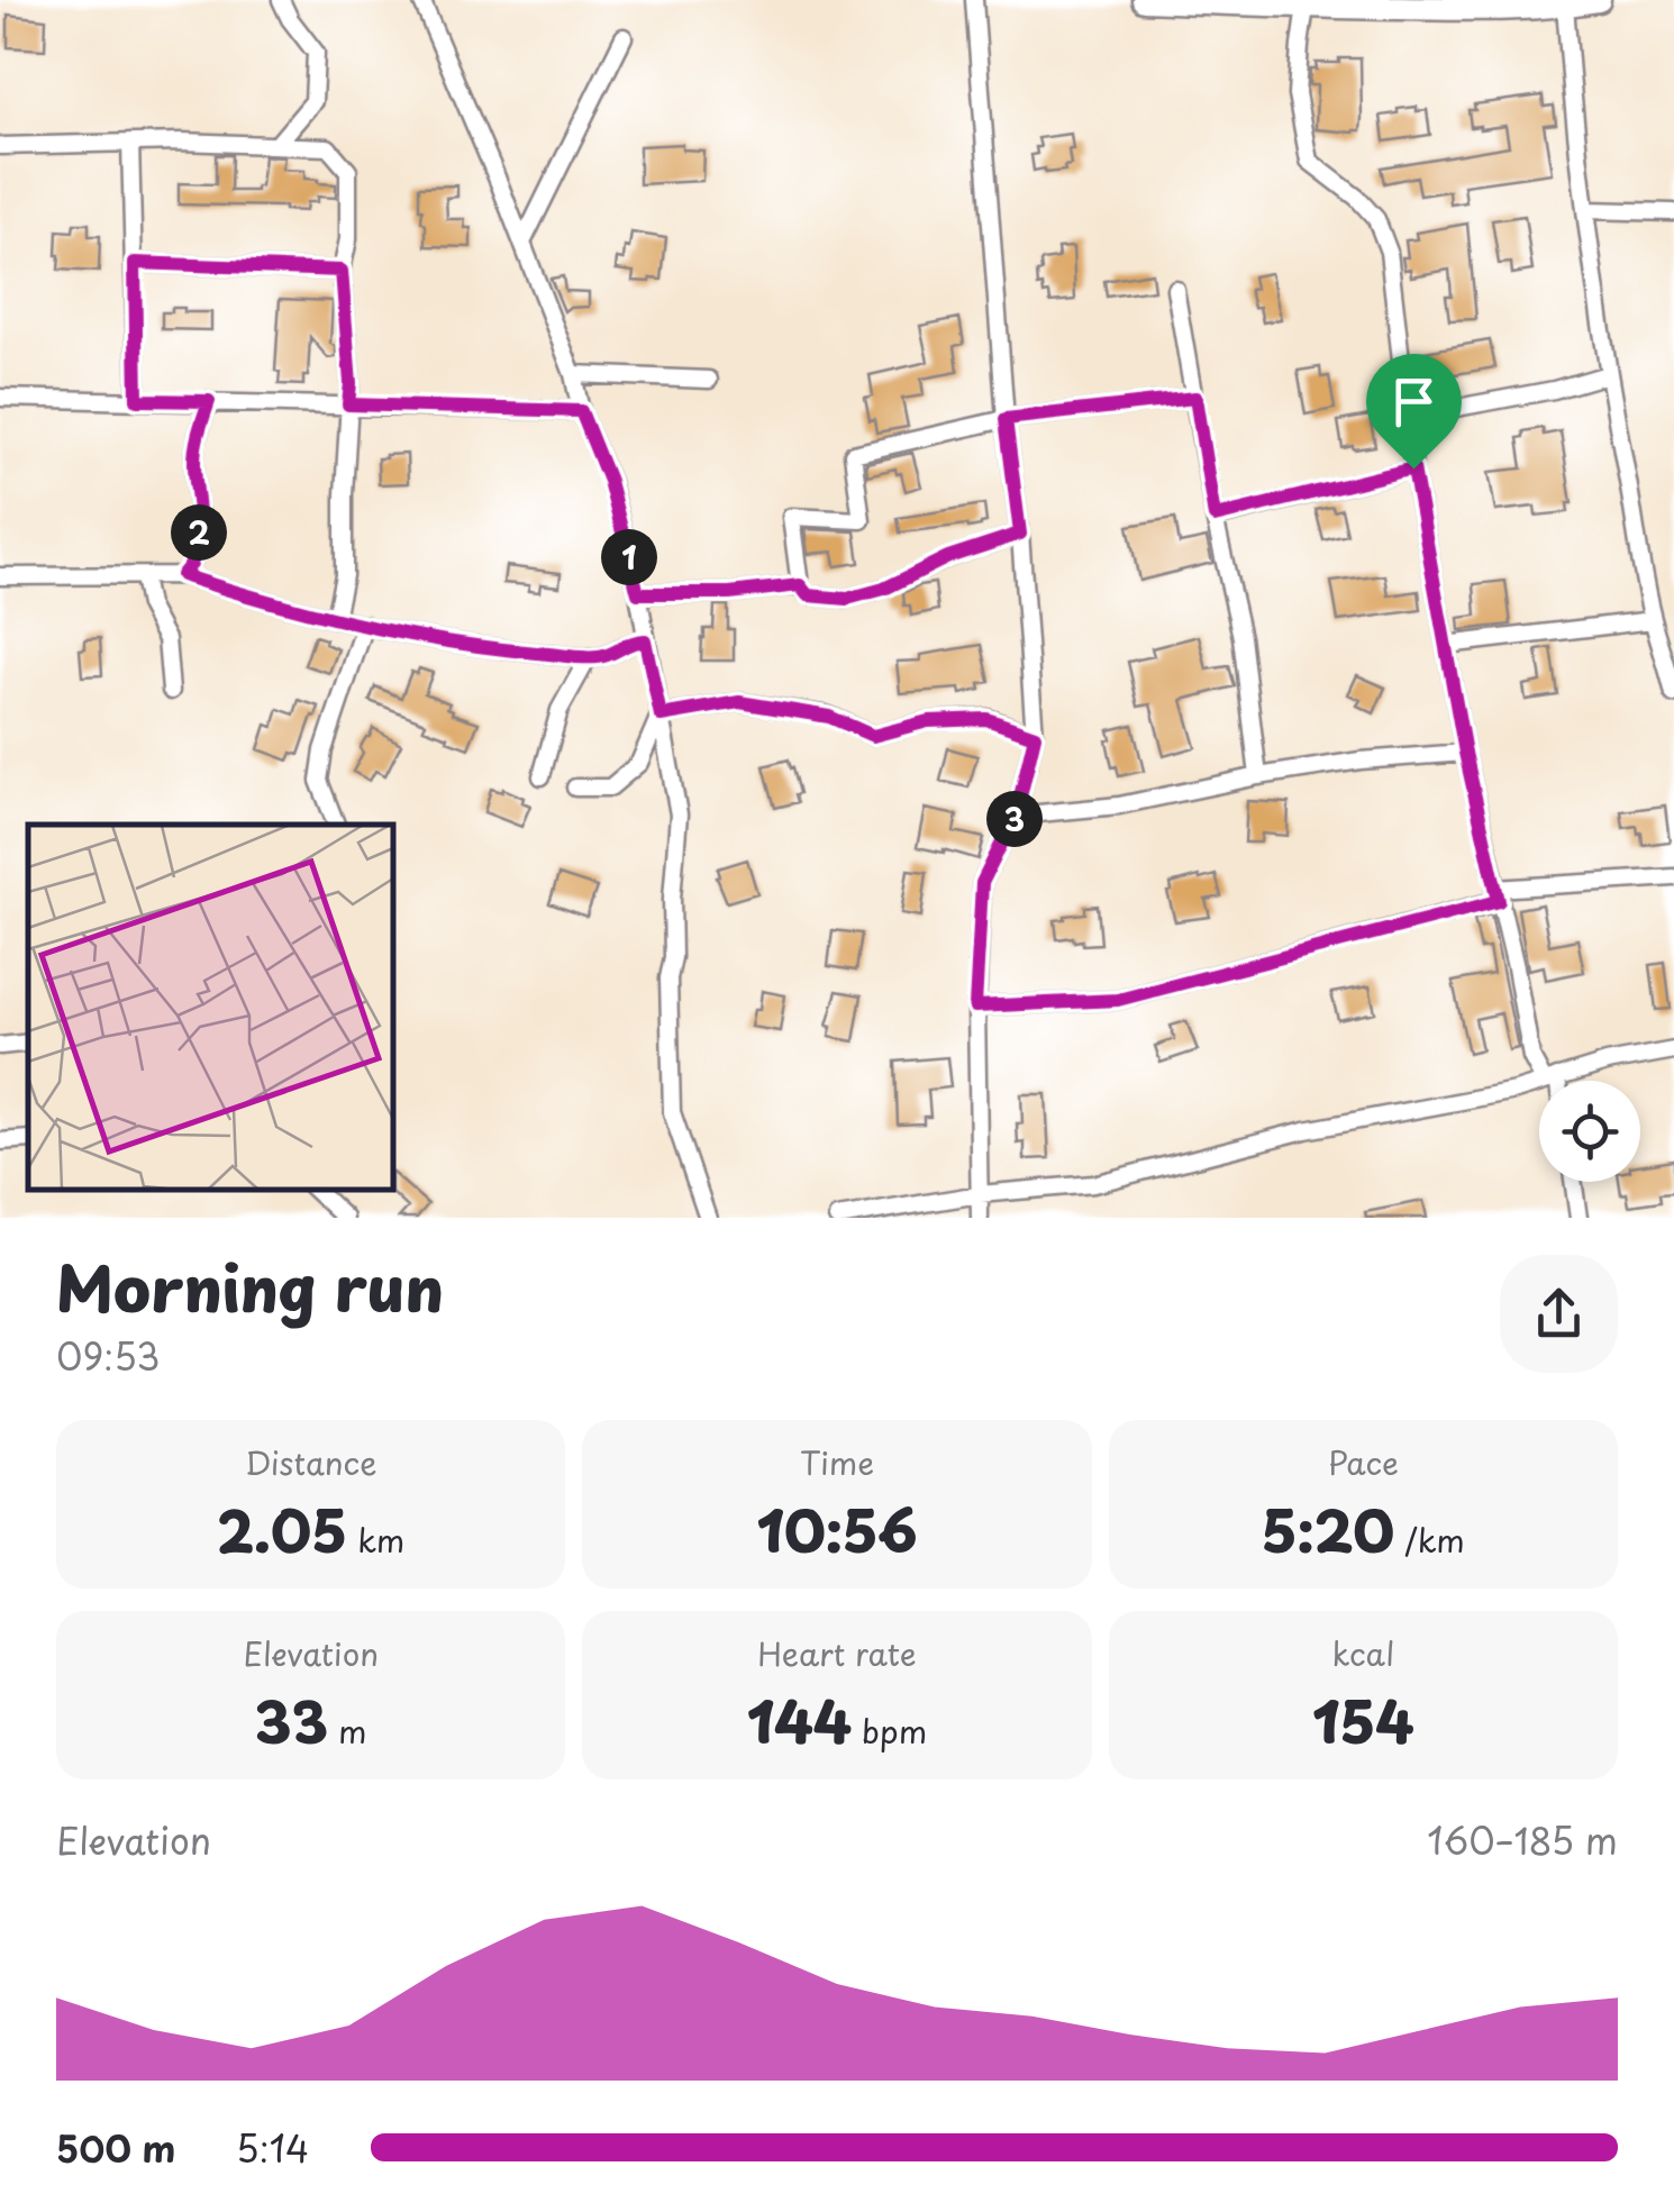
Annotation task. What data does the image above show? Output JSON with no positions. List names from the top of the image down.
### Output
{
  "page": {
    "pins": ["2", "1", "3"],
    "heading": ["Morning run", "09:53"],
    "stats": [
      ["Distance", "2.05 km"],
      ["Time", "10:56"],
      ["Pace", "5:20 /km"],
      ["Elevation", "33 m"],
      ["Heart rate", "144 bpm"],
      ["kcal", "154"]
    ],
    "chart": ["Elevation", "160–185 m"],
    "list": [
      {
        "name": "500 m",
        "note": "5:14"
      }
    ]
  }
}
